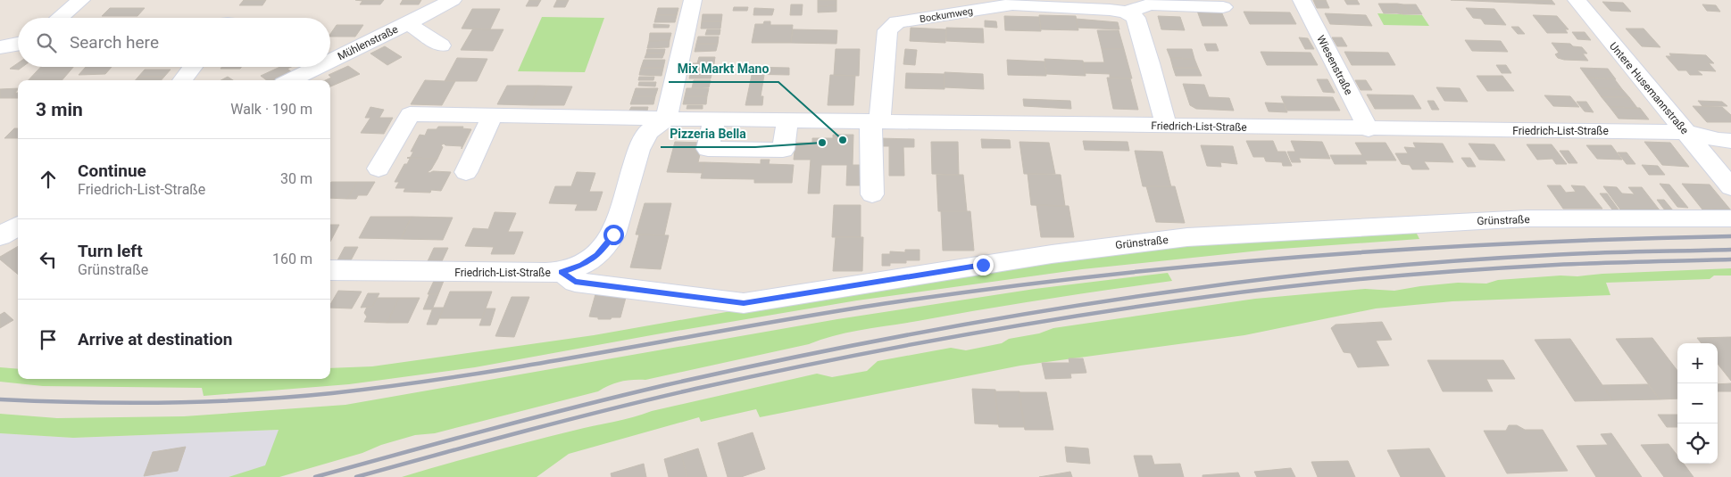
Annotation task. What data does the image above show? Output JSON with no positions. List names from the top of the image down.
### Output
{
  "streets": {
    "street": [
      "Bockumweg",
      "Mühlenstraße",
      "Wiesenstraße",
      "Untere Husemannstraße",
      "Friedrich-List-Straße",
      "Grünstraße"
    ]
  },
  "crossings": [
    ["Bockumweg", "Friedrich-List-Straße"],
    ["Wiesenstraße", "Friedrich-List-Straße"],
    ["Untere Husemannstraße", "Friedrich-List-Straße"],
    ["Friedrich-List-Straße", "Grünstraße"]
  ],
  "places": ["Mix Markt Mano", "Pizzeria Bella"],
  "page": {
    "search": "Search here",
    "heading": ["3 min", "Walk · 190 m"],
    "list": [
      ["Continue", "Friedrich-List-Straße", "30 m"],
      ["Turn left", "Grünstraße", "160 m"],
      "Arrive at destination"
    ],
    "map_buttons": ["+", "−"]
  }
}
